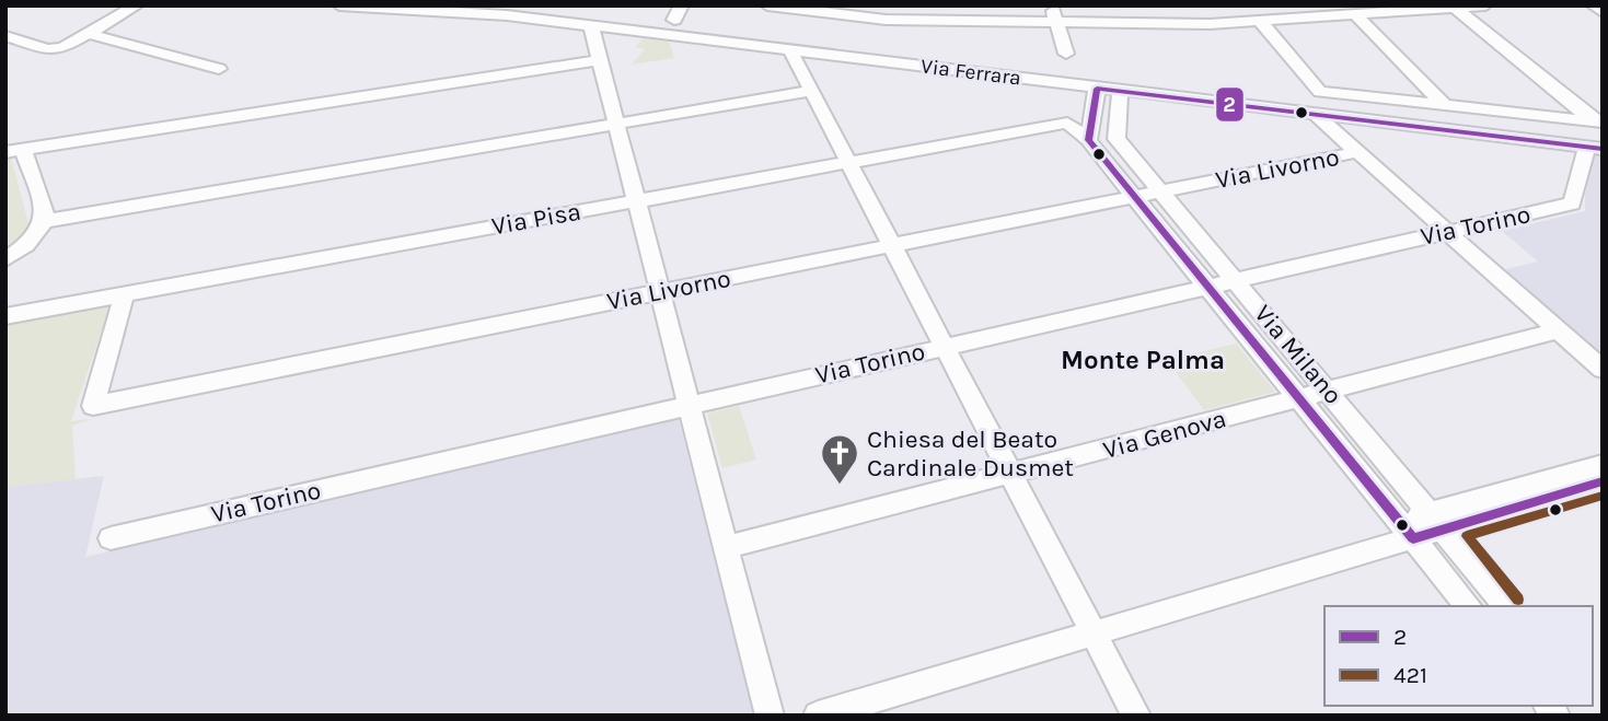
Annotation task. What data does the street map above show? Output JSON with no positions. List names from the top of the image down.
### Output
{
  "streets": {
    "street": [
      "Via Ferrara",
      "Via Livorno",
      "Via Pisa",
      "Via Torino",
      "Via Milano",
      "Via Genova"
    ]
  },
  "crossings": [
    ["Via Ferrara", "Via Torino"],
    ["Via Ferrara", "Via Milano"],
    ["Via Livorno", "Via Pisa"],
    ["Via Livorno", "Via Milano"],
    ["Via Torino", "Via Milano"],
    ["Via Milano", "Via Genova"]
  ],
  "districts": ["Monte Palma"],
  "places": {
    "church": ["Chiesa del Beato Cardinale Dusmet"]
  },
  "lines": ["transit line 2", "transit line 421"],
  "legend": ["2", "421"]
}
